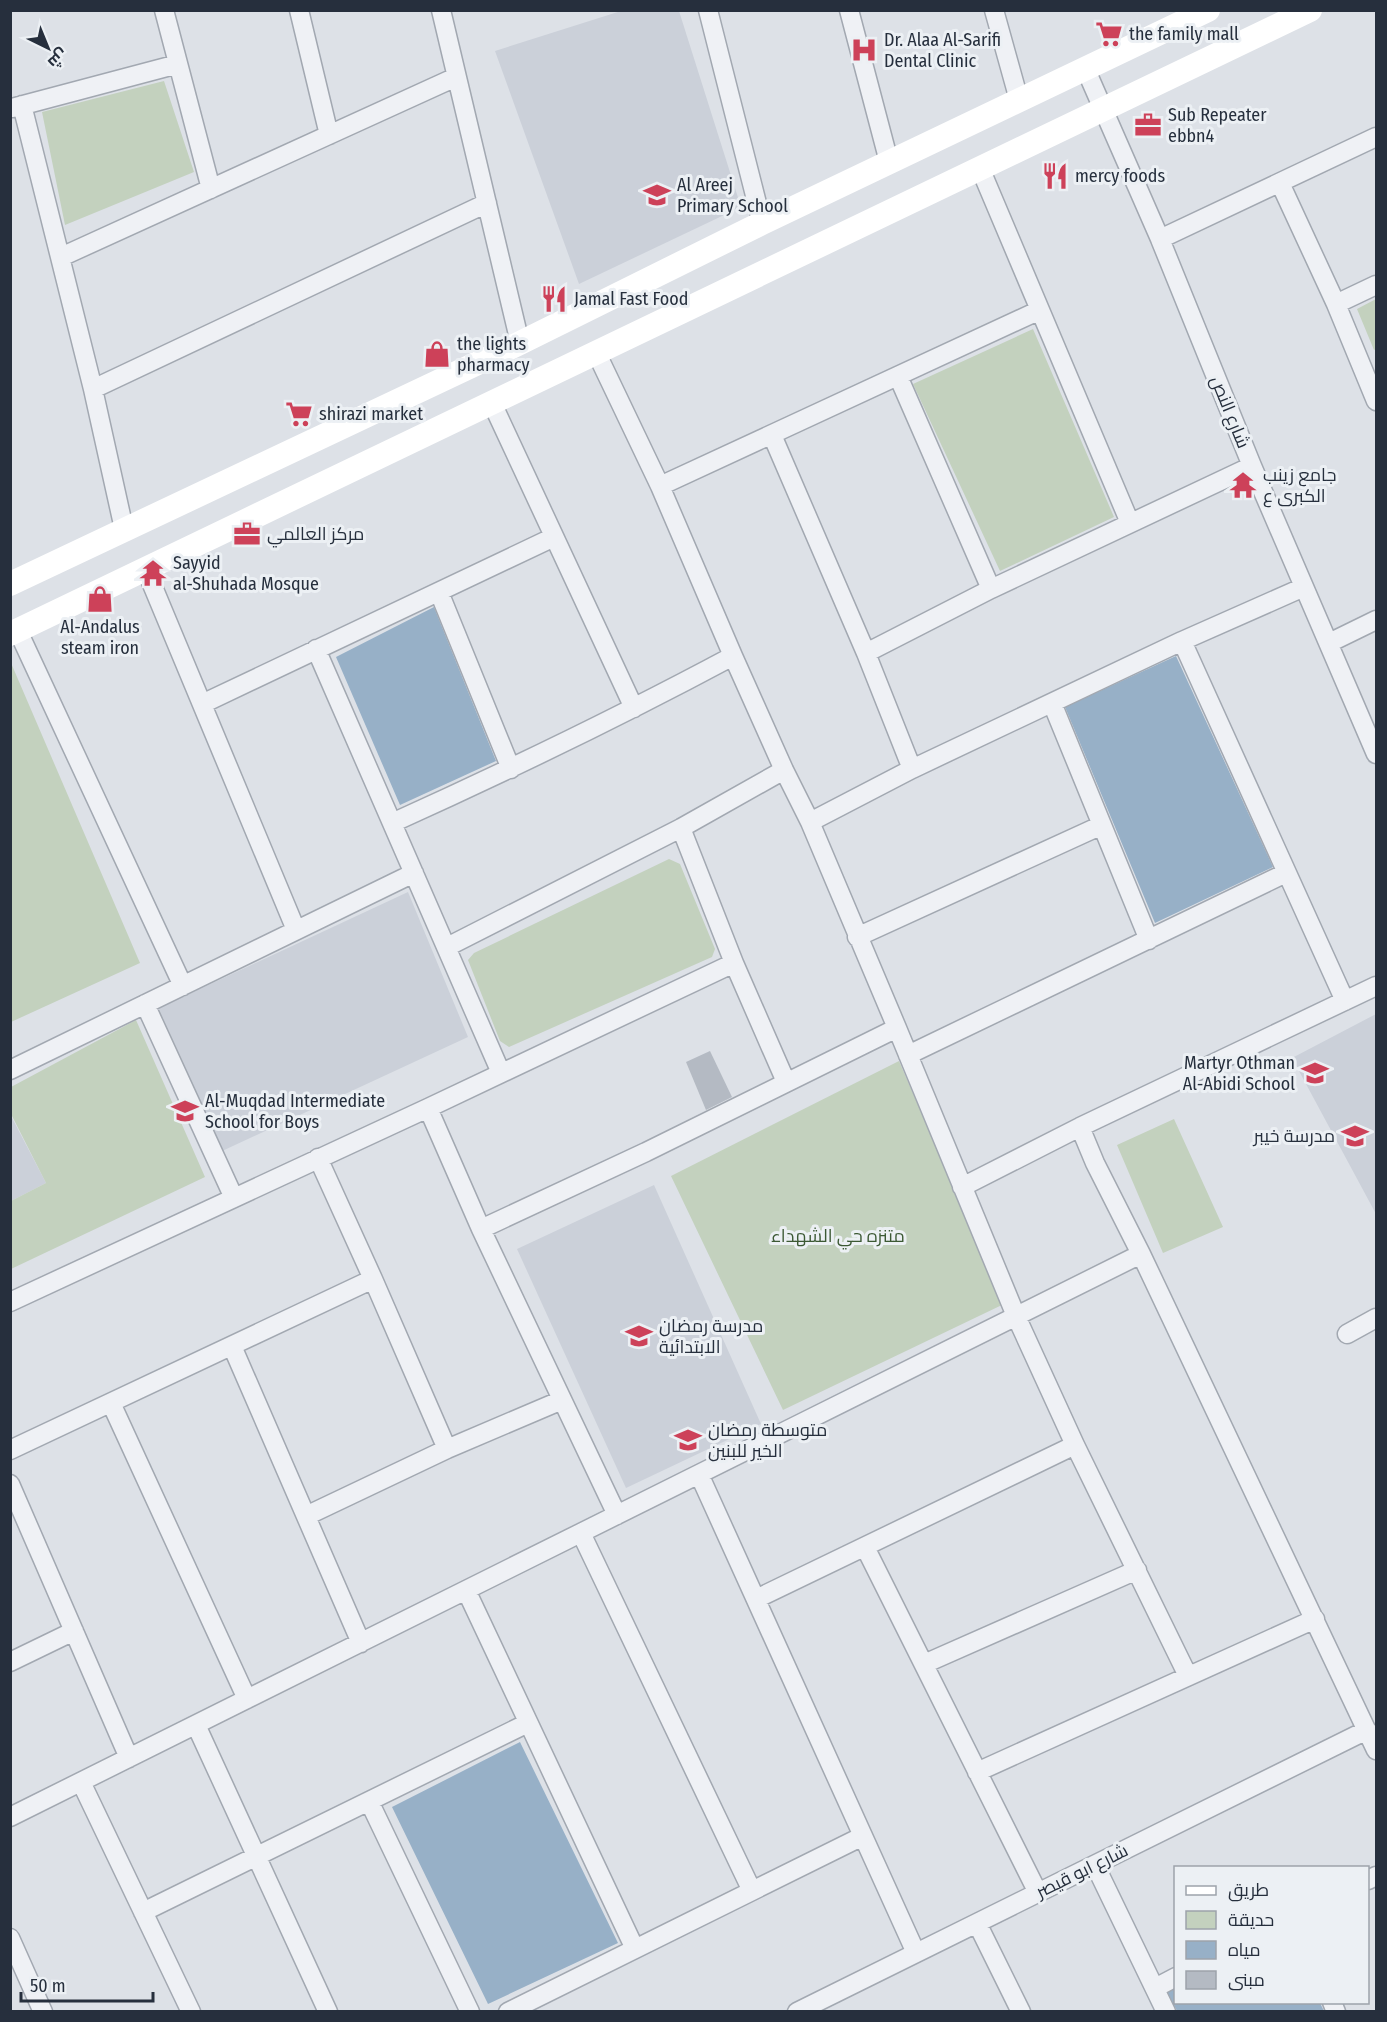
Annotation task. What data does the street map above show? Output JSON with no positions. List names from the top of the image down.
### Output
{
  "streets": {
    "street": ["شارع النص", "شارع ابو قيصر"]
  },
  "parks": ["متنزه حي الشهداء"],
  "places": {
    "supermarket": ["the family mall", "shirazi market"],
    "hospital": ["Dr. Alaa Al-Sarifi Dental Clinic"],
    "office": ["Sub Repeater ebbn4", "مركز العالمي"],
    "restaurant": ["mercy foods", "Jamal Fast Food"],
    "school or university": [
      "Al Areej Primary School",
      "Martyr Othman Al-Abidi School",
      "Al-Muqdad Intermediate School for Boys",
      "مدرسة خيبر",
      "مدرسة رمضان الابتدائية",
      "متوسطة رمضان الخير للبنين"
    ],
    "shop": ["the lights pharmacy", "Al-Andalus steam iron"],
    "temple": ["جامع زينب الكبرى ع", "Sayyid al-Shuhada Mosque"]
  },
  "legend": [
    "طريق",
    "حديقة",
    "مياه",
    "مبنى"
  ],
  "scale_bar": "50 m",
  "north": "bottom right"
}
